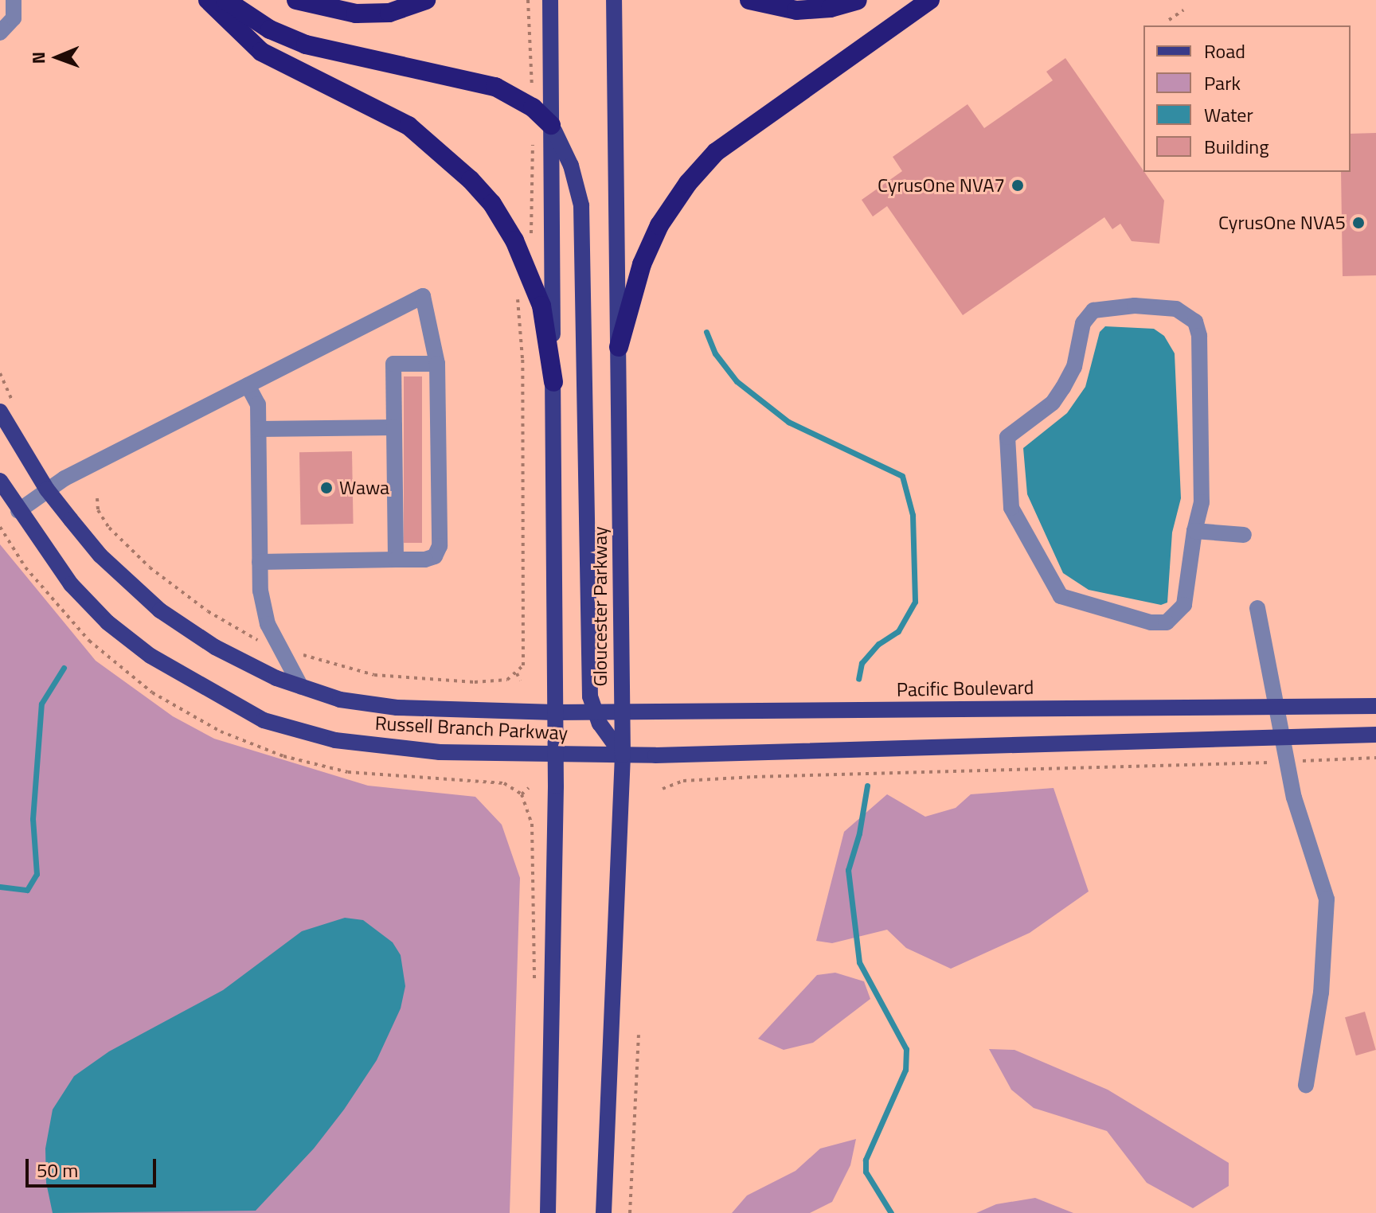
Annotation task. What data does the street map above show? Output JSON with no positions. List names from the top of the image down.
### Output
{
  "streets": {
    "main road": ["Gloucester Parkway", "Pacific Boulevard", "Russell Branch Parkway"]
  },
  "crossings": [
    ["Gloucester Parkway", "Pacific Boulevard"],
    ["Gloucester Parkway", "Russell Branch Parkway"],
    ["Pacific Boulevard", "Russell Branch Parkway"]
  ],
  "places": ["CyrusOne NVA7", "CyrusOne NVA5", "Wawa"],
  "legend": [
    "Road",
    "Park",
    "Water",
    "Building"
  ],
  "scale_bar": "50 m",
  "north": "left"
}
